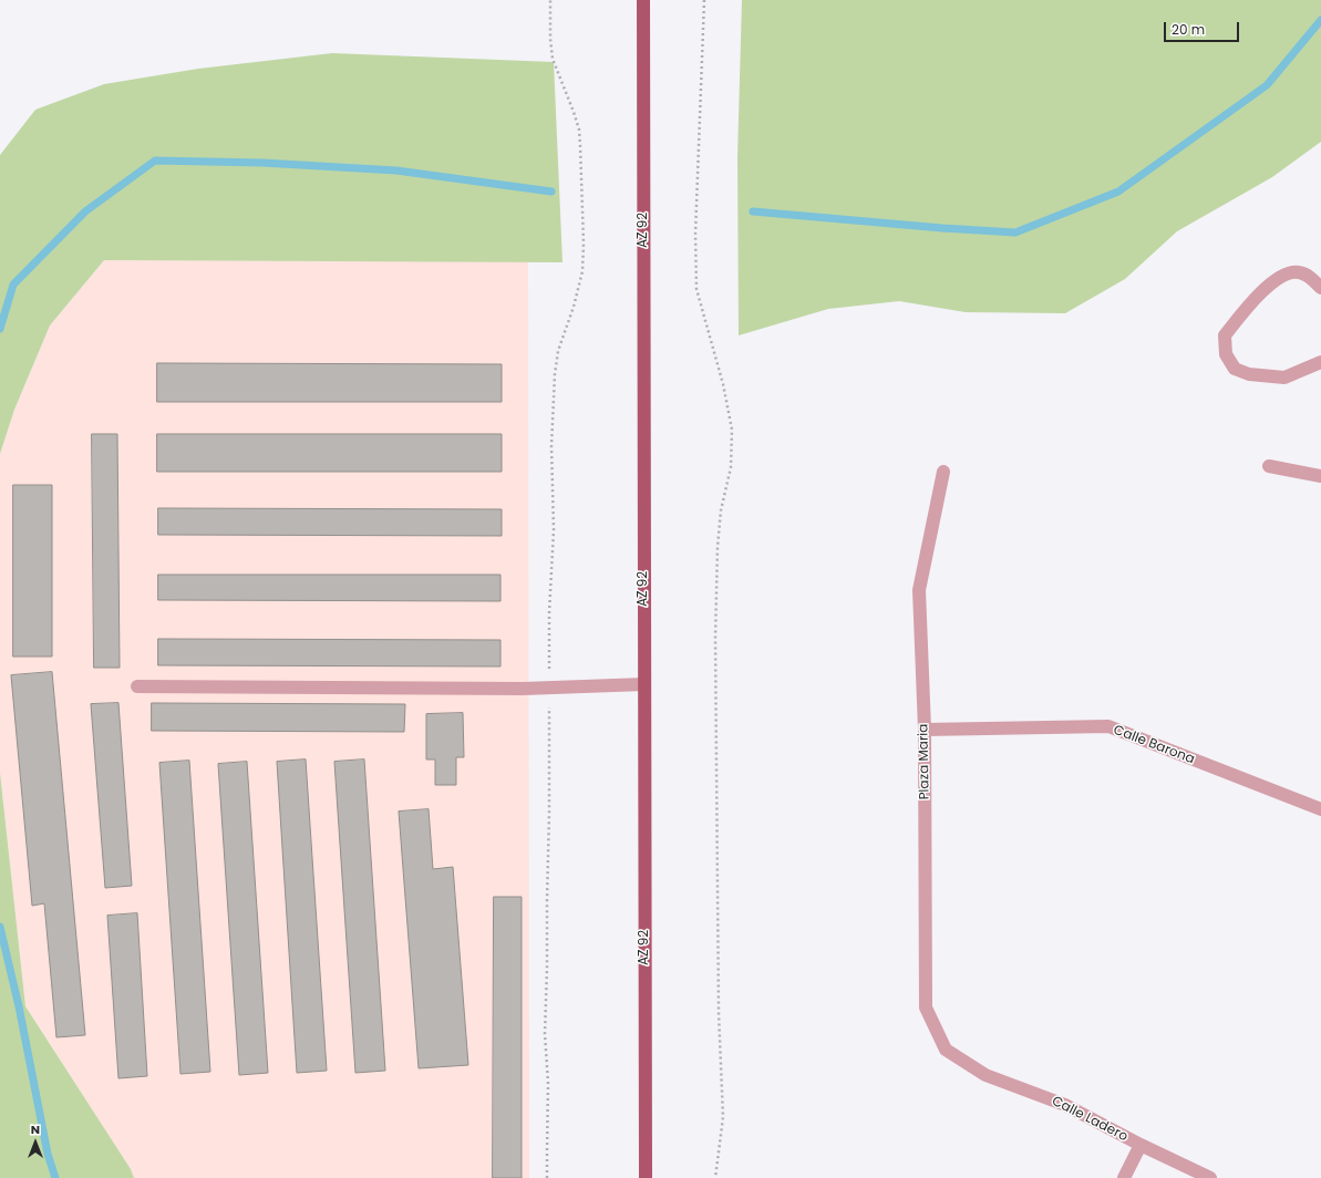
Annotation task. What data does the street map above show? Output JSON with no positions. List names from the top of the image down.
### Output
{
  "streets": {
    "main road": ["AZ 92"],
    "street": ["Calle Barona", "Plaza Maria", "Calle Ladero"]
  },
  "crossings": [
    ["Calle Barona", "Plaza Maria"],
    ["Plaza Maria", "Calle Ladero"]
  ],
  "scale_bar": "20 m",
  "north": "top"
}
